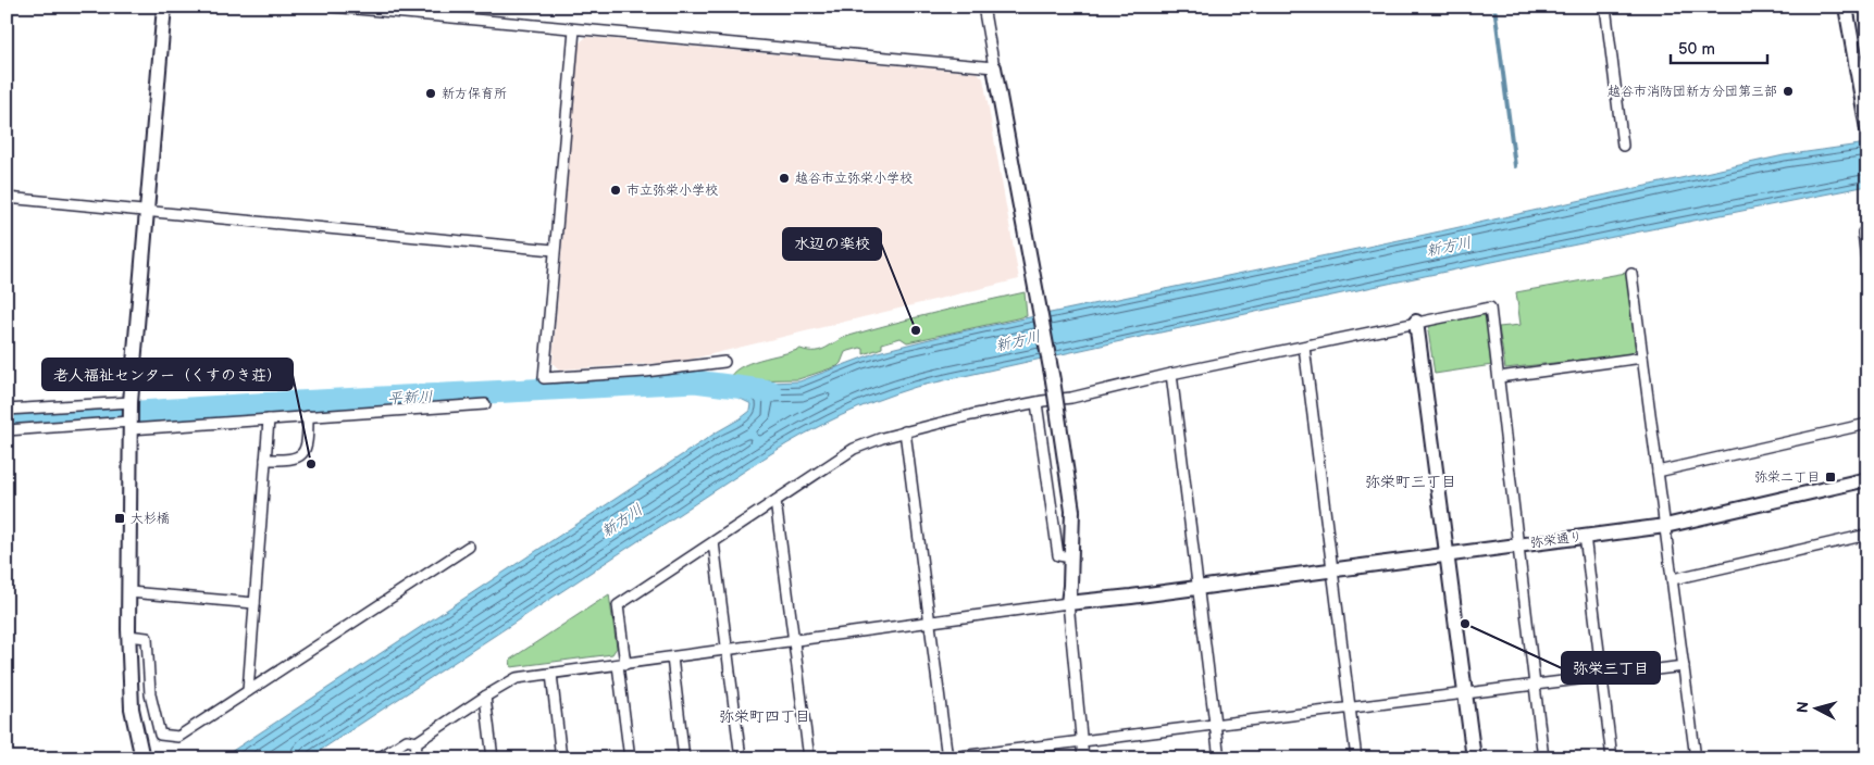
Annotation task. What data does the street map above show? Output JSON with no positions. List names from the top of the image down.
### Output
{
  "streets": {
    "street": ["弥栄通り"]
  },
  "districts": ["弥栄町三丁目", "弥栄町四丁目"],
  "water": ["新方川", "平新川"],
  "places": {
    "other": [
      "越谷市消防団新方分団第三部",
      "新方保育所",
      "越谷市立弥栄小学校",
      "市立弥栄小学校",
      "水辺の楽校",
      "老人福祉センター（くすのき荘）",
      "弥栄三丁目"
    ],
    "transit": ["弥栄二丁目", "大杉橋"]
  },
  "scale_bar": "50 m",
  "north": "left"
}
